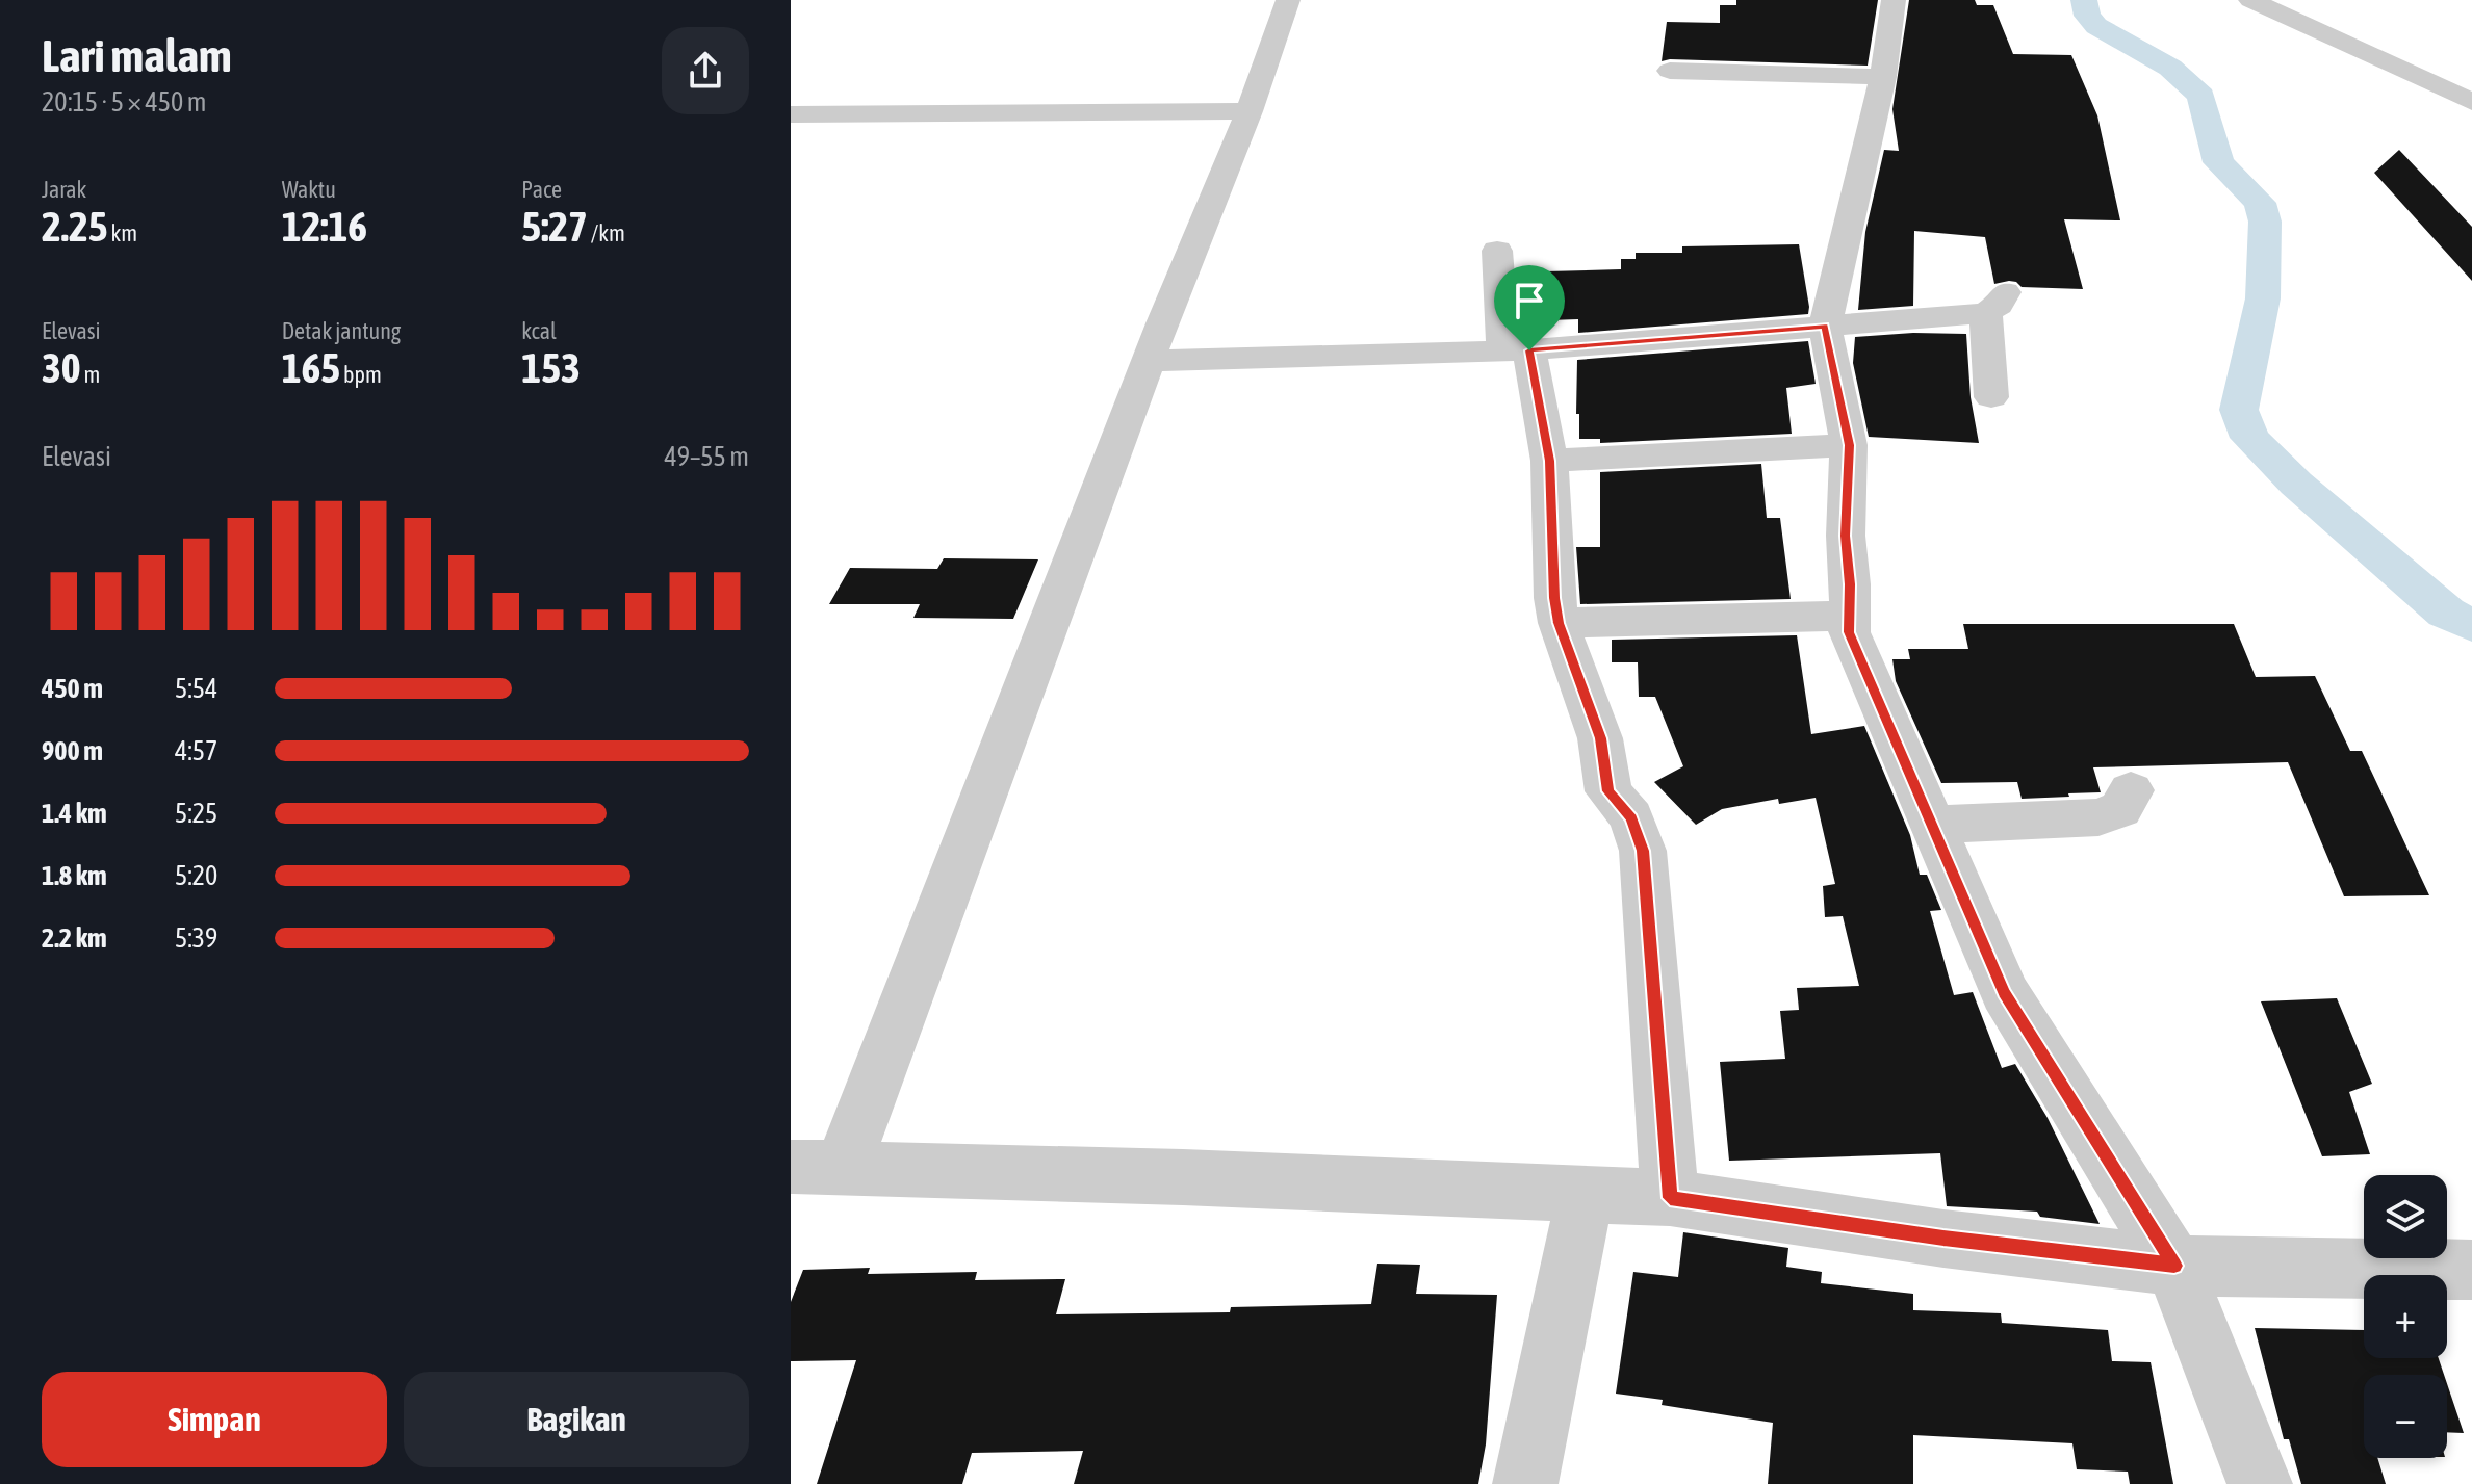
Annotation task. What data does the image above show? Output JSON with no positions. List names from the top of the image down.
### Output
{
  "page": {
    "heading": ["Lari malam", "20:15 · 5 × 450 m"],
    "stats": [
      ["Jarak", "2.25 km"],
      ["Waktu", "12:16"],
      ["Pace", "5:27 /km"],
      ["Elevasi", "30 m"],
      ["Detak jantung", "165 bpm"],
      ["kcal", "153"]
    ],
    "chart": ["Elevasi", "49–55 m"],
    "list": [
      {
        "name": "450 m",
        "note": "5:54"
      },
      {
        "name": "900 m",
        "note": "4:57"
      },
      {
        "name": "1.4 km",
        "note": "5:25"
      },
      {
        "name": "1.8 km",
        "note": "5:20"
      },
      {
        "name": "2.2 km",
        "note": "5:39"
      }
    ],
    "map_buttons": ["+", "−"],
    "buttons": ["Simpan", "Bagikan"]
  }
}
